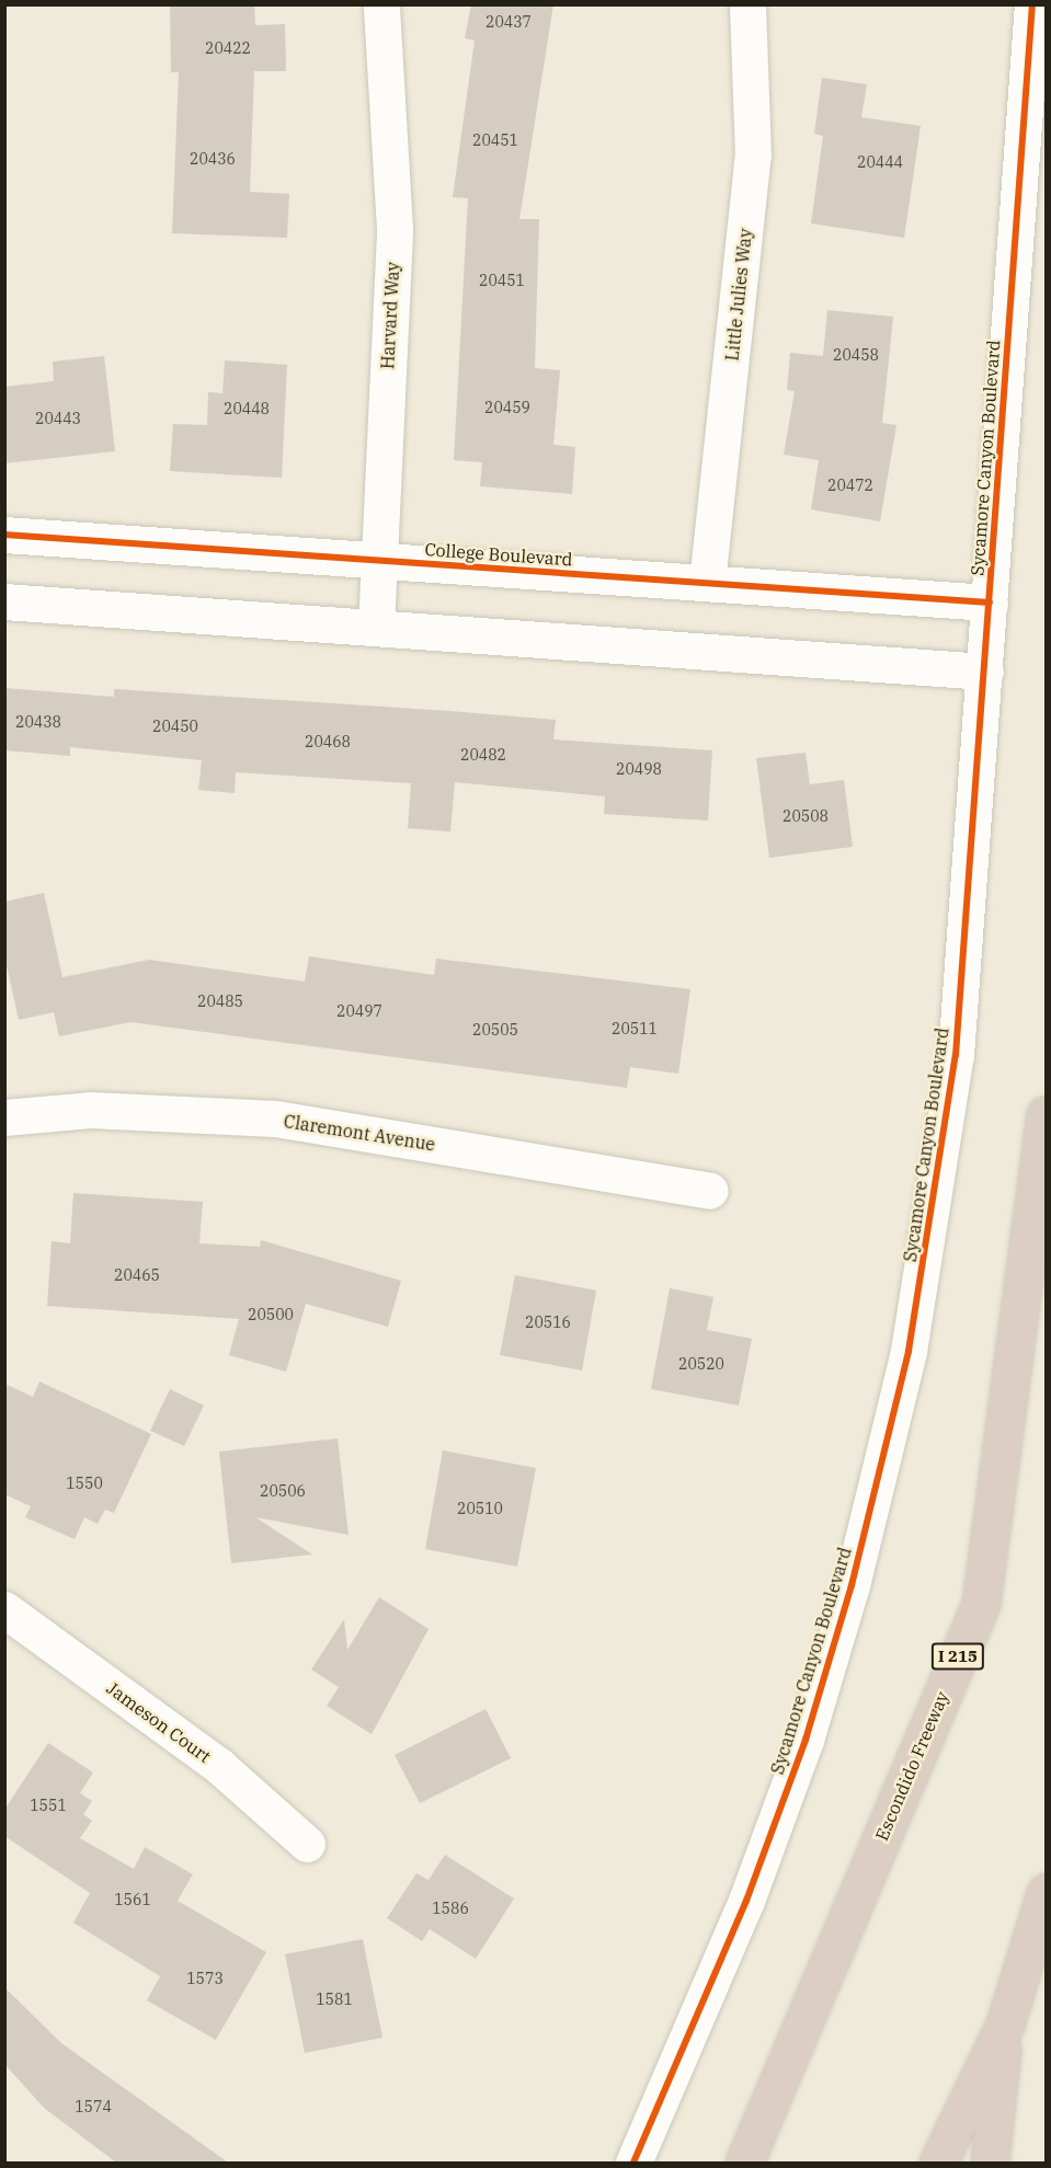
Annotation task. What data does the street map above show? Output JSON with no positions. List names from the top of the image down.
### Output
{
  "streets": {
    "highway": ["I 215", "Escondido Freeway"],
    "street": [
      "Little Julies Way",
      "Harvard Way",
      "Sycamore Canyon Boulevard",
      "College Boulevard",
      "Claremont Avenue",
      "Jameson Court"
    ]
  },
  "crossings": [
    ["Little Julies Way", "College Boulevard"],
    ["Harvard Way", "College Boulevard"],
    ["Sycamore Canyon Boulevard", "College Boulevard"]
  ],
  "house_numbers": [
    "20437",
    "20422",
    "20451",
    "20436",
    "20444",
    "20451",
    "20458",
    "20459",
    "20448",
    "20443",
    "20472",
    "20438",
    "20450",
    "20468",
    "20482",
    "20498",
    "20508",
    "20485",
    "20497",
    "20511",
    "20505",
    "20465",
    "20500",
    "20516",
    "20520",
    "1550",
    "20506",
    "20510",
    "1551",
    "1561",
    "1586",
    "1573",
    "1581",
    "1574"
  ]
}
